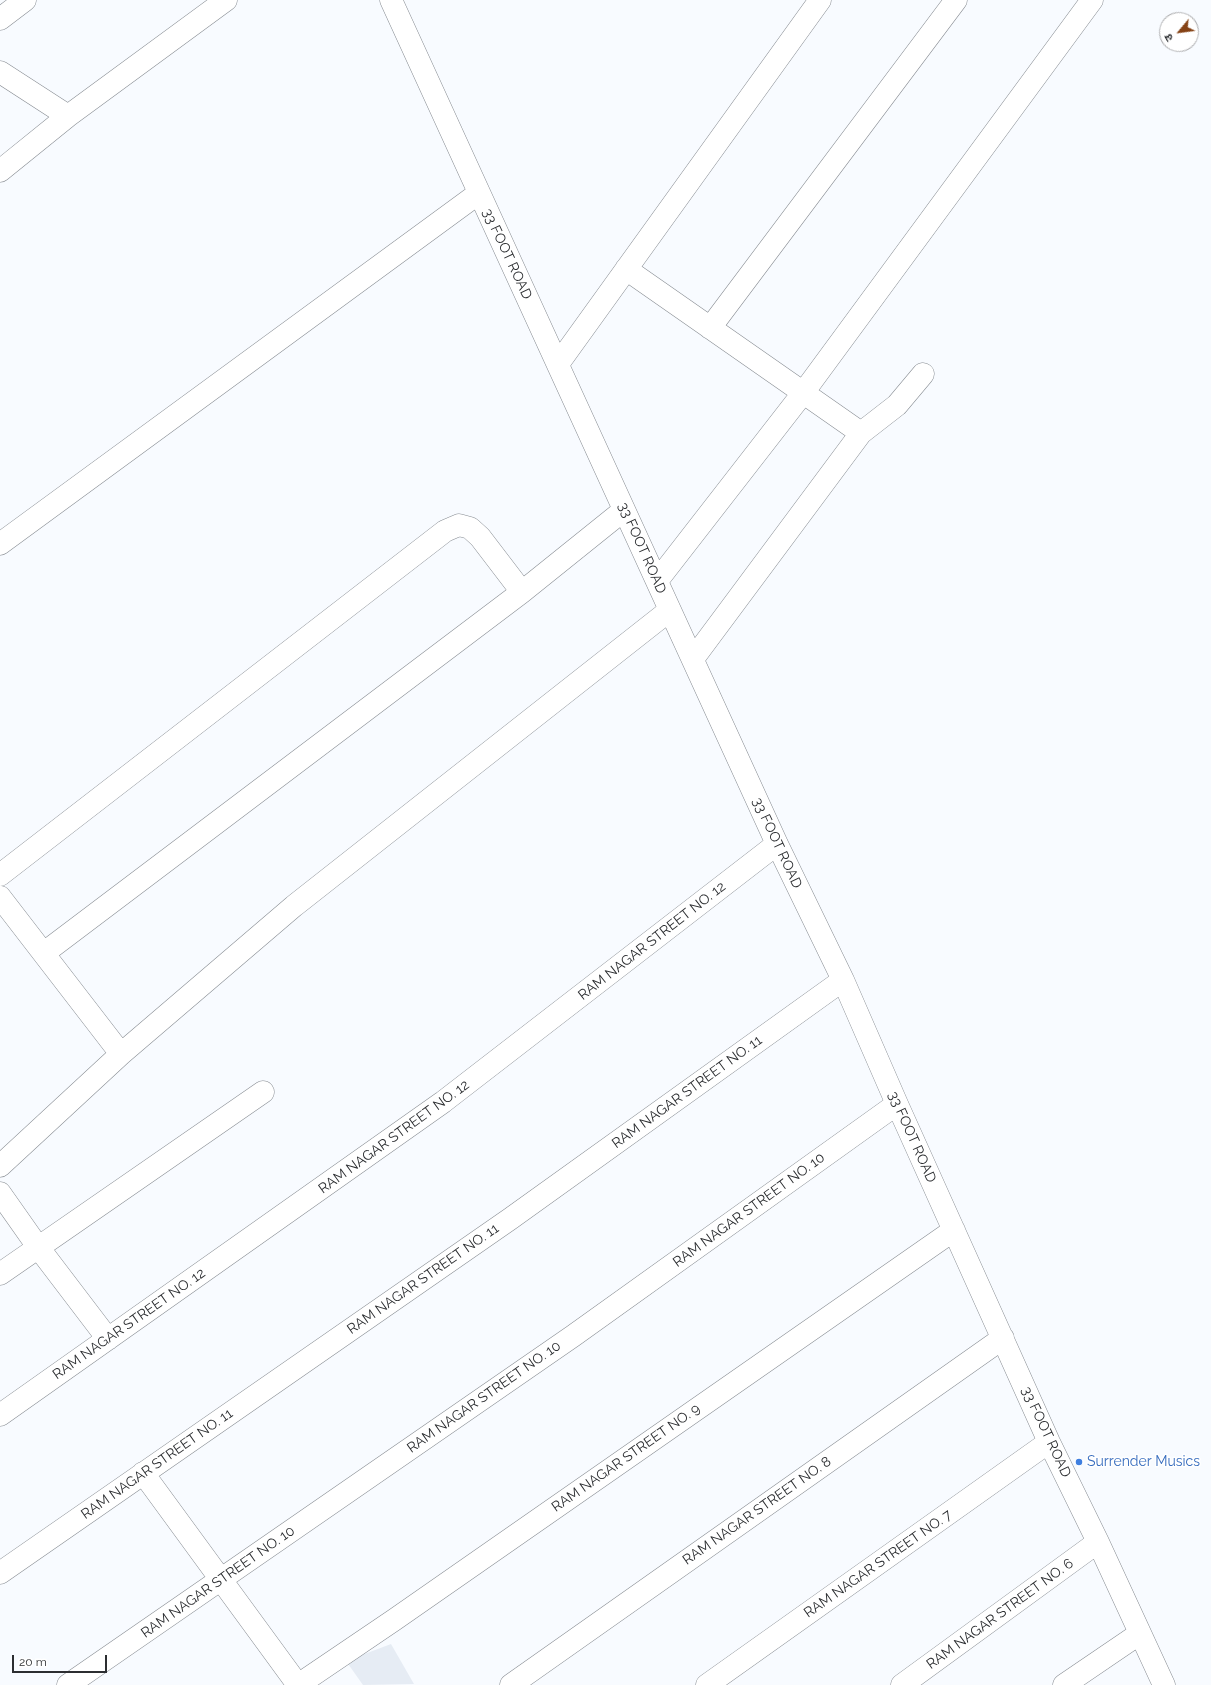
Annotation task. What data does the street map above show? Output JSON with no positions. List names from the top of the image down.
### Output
{
  "streets": {
    "street": [
      "33 FOOT ROAD",
      "RAM NAGAR STREET NO. 12",
      "RAM NAGAR STREET NO. 11",
      "RAM NAGAR STREET NO. 10",
      "RAM NAGAR STREET NO. 9",
      "RAM NAGAR STREET NO. 8",
      "RAM NAGAR STREET NO. 7",
      "RAM NAGAR STREET NO. 6"
    ]
  },
  "crossings": [
    ["33 FOOT ROAD", "RAM NAGAR STREET NO. 12"],
    ["33 FOOT ROAD", "RAM NAGAR STREET NO. 11"],
    ["33 FOOT ROAD", "RAM NAGAR STREET NO. 10"],
    ["33 FOOT ROAD", "RAM NAGAR STREET NO. 9"],
    ["33 FOOT ROAD", "RAM NAGAR STREET NO. 8"],
    ["33 FOOT ROAD", "RAM NAGAR STREET NO. 7"],
    ["33 FOOT ROAD", "RAM NAGAR STREET NO. 6"]
  ],
  "places": ["Surrender Musics"],
  "scale_bar": "20 m",
  "north": "bottom left"
}
